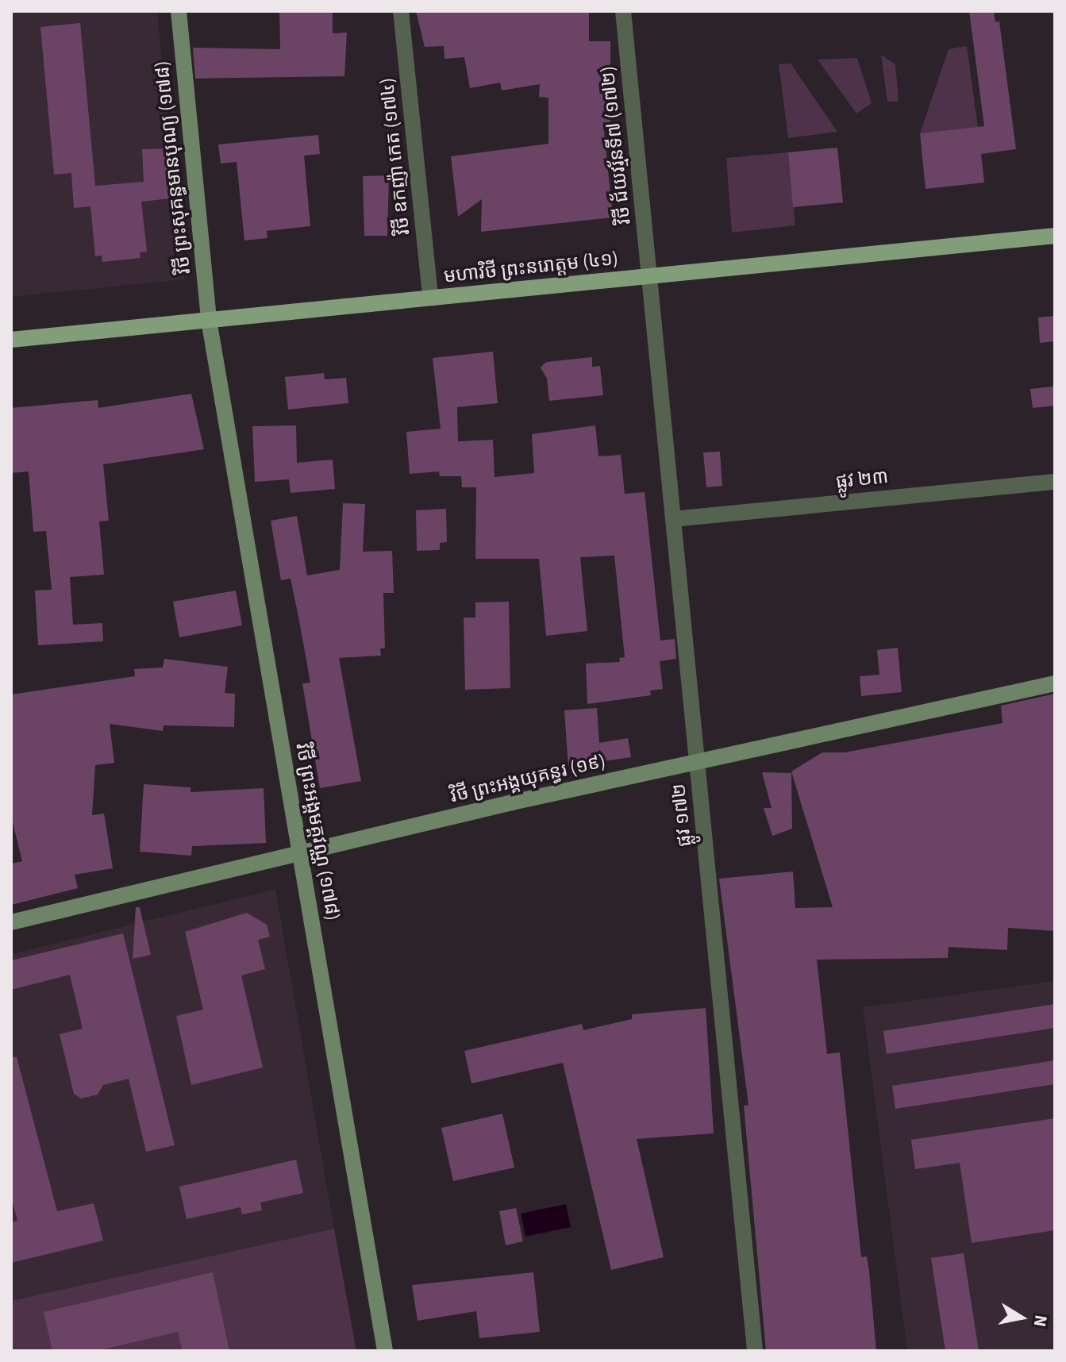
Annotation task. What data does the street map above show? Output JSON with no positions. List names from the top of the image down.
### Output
{
  "streets": {
    "main road": ["មហាវិថី ព្រះនរោត្តម (៤១)"],
    "street": [
      "វិថី ជ័យវរ្ម័នទី៧ (១៧២)",
      "វិថី ឧកញ៉ា កេត (១៧៤)",
      "វិថី ព្រះសុគន្ធមានបុណ្យ (១៧៨)",
      "ផ្លូវ ២៣",
      "វិថី ព្រះអង្គយុគន្ធរ (១៩)",
      "ផ្លូវ ១៧២",
      "វិថី ព្រះអង្គមគ្គវណ្ណ (១៧៨)"
    ]
  },
  "crossings": [
    ["វិថី ជ័យវរ្ម័នទី៧ (១៧២)", "មហាវិថី ព្រះនរោត្តម (៤១)"],
    ["វិថី ជ័យវរ្ម័នទី៧ (១៧២)", "ផ្លូវ ១៧២"],
    ["វិថី ឧកញ៉ា កេត (១៧៤)", "មហាវិថី ព្រះនរោត្តម (៤១)"],
    ["វិថី ព្រះសុគន្ធមានបុណ្យ (១៧៨)", "មហាវិថី ព្រះនរោត្តម (៤១)"],
    ["វិថី ព្រះសុគន្ធមានបុណ្យ (១៧៨)", "វិថី ព្រះអង្គមគ្គវណ្ណ (១៧៨)"],
    ["មហាវិថី ព្រះនរោត្តម (៤១)", "ផ្លូវ ១៧២"],
    ["មហាវិថី ព្រះនរោត្តម (៤១)", "វិថី ព្រះអង្គមគ្គវណ្ណ (១៧៨)"],
    ["ផ្លូវ ២៣", "ផ្លូវ ១៧២"],
    ["វិថី ព្រះអង្គយុគន្ធរ (១៩)", "ផ្លូវ ១៧២"],
    ["វិថី ព្រះអង្គយុគន្ធរ (១៩)", "វិថី ព្រះអង្គមគ្គវណ្ណ (១៧៨)"]
  ],
  "north": "right"
}
